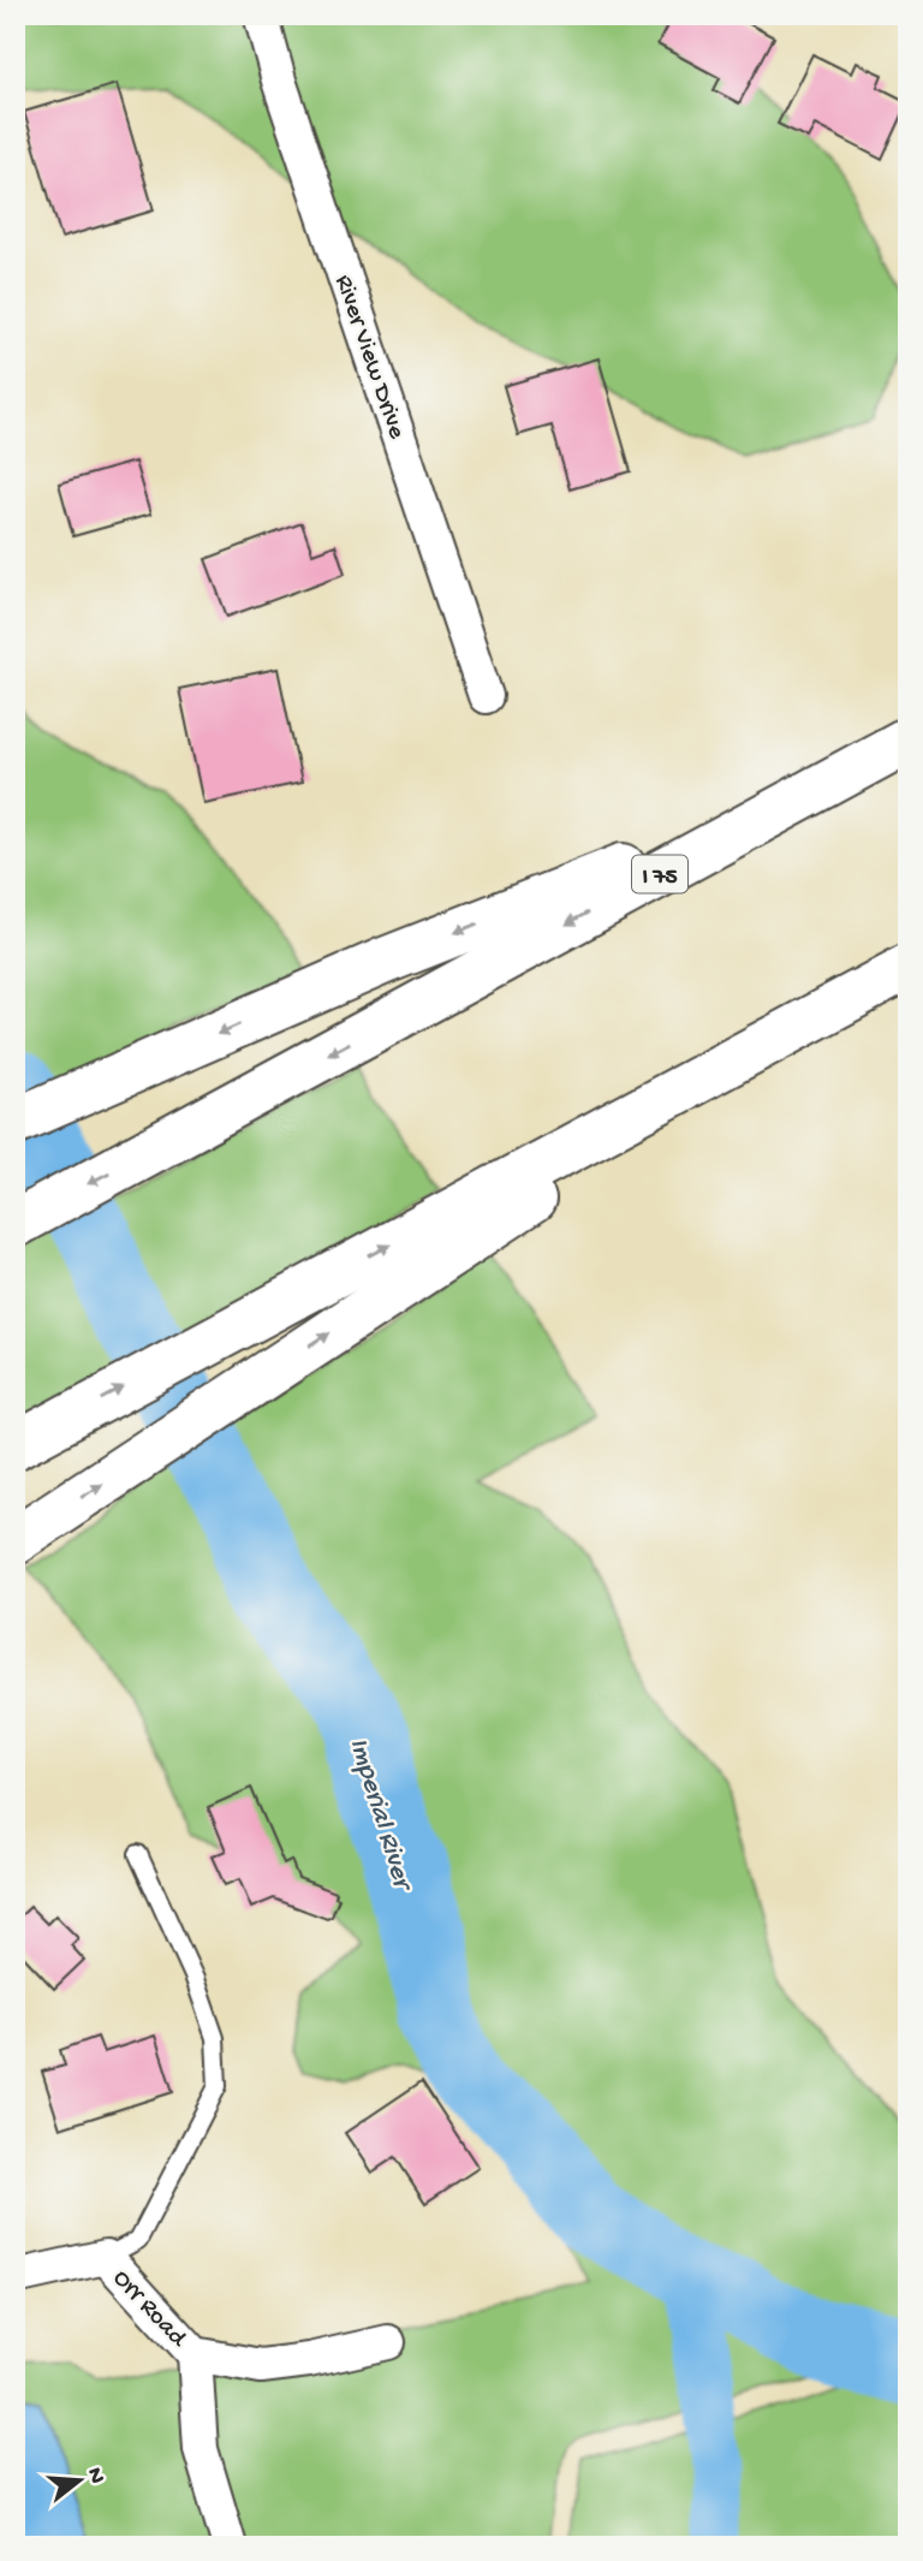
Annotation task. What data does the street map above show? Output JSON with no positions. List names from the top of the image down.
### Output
{
  "streets": {
    "highway": ["I 75"],
    "street": ["River View Drive", "Orr Road"]
  },
  "water": ["Imperial River"],
  "north": "right"
}
